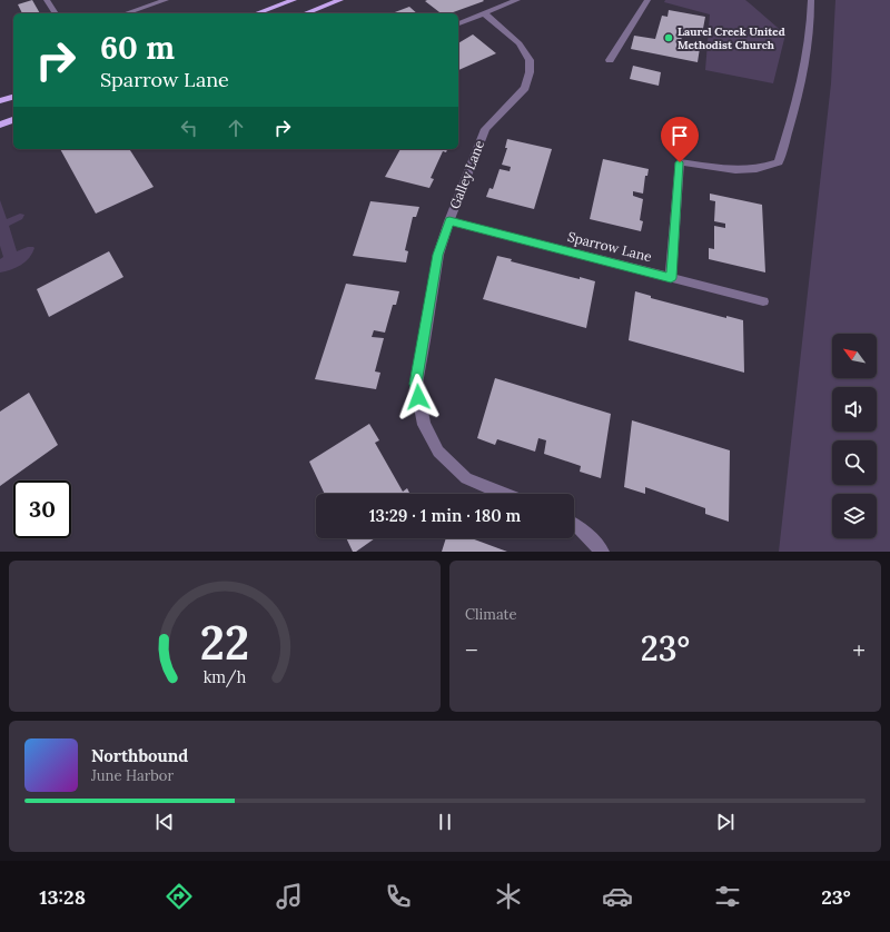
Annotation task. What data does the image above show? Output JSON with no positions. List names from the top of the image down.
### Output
{
  "streets": {
    "street": ["Galley Lane", "Sparrow Lane"]
  },
  "crossings": [
    ["Galley Lane", "Sparrow Lane"]
  ],
  "places": ["Laurel Creek United Methodist Church"],
  "north": "top left",
  "page": {
    "turn": ["60 m", "Sparrow Lane"],
    "limit": "30",
    "trip": "13:29 · 1 min · 180 m",
    "tile": "Climate",
    "heat": ["−", "23°", "+"],
    "song": ["Northbound", "June Harbor"],
    "tabs": ["13:28", "23°"],
    "gauge": ["22", "km/h"]
  }
}
